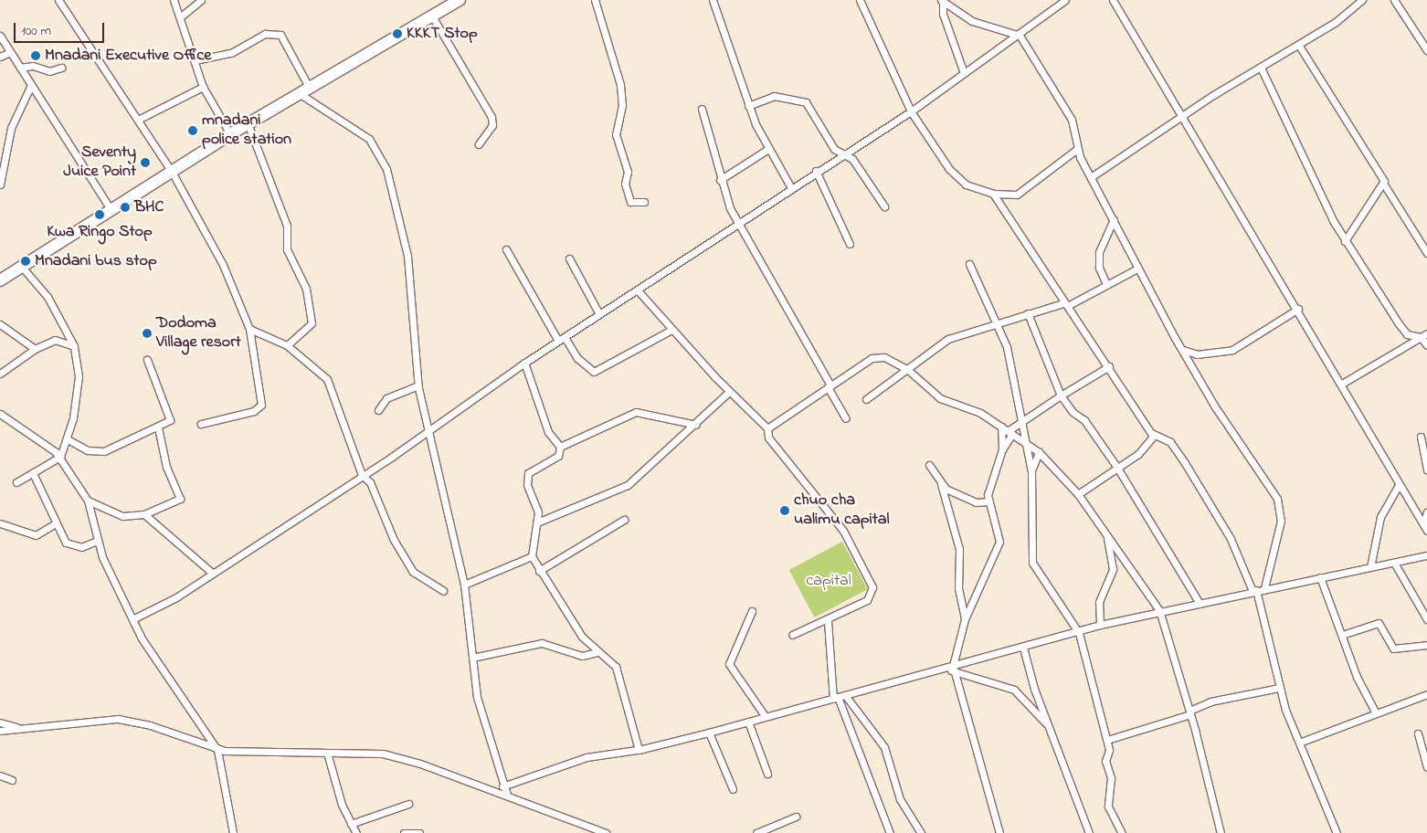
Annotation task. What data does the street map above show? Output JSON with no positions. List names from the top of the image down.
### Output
{
  "parks": ["capital"],
  "places": [
    "KKKT Stop",
    "Mnadani Executive Office",
    "mnadani police station",
    "Seventy Juice Point",
    "BHC",
    "Kwa Ringo Stop",
    "Mnadani bus stop",
    "Dodoma Village resort",
    "chuo cha ualimu capital"
  ],
  "scale_bar": "100 m"
}
